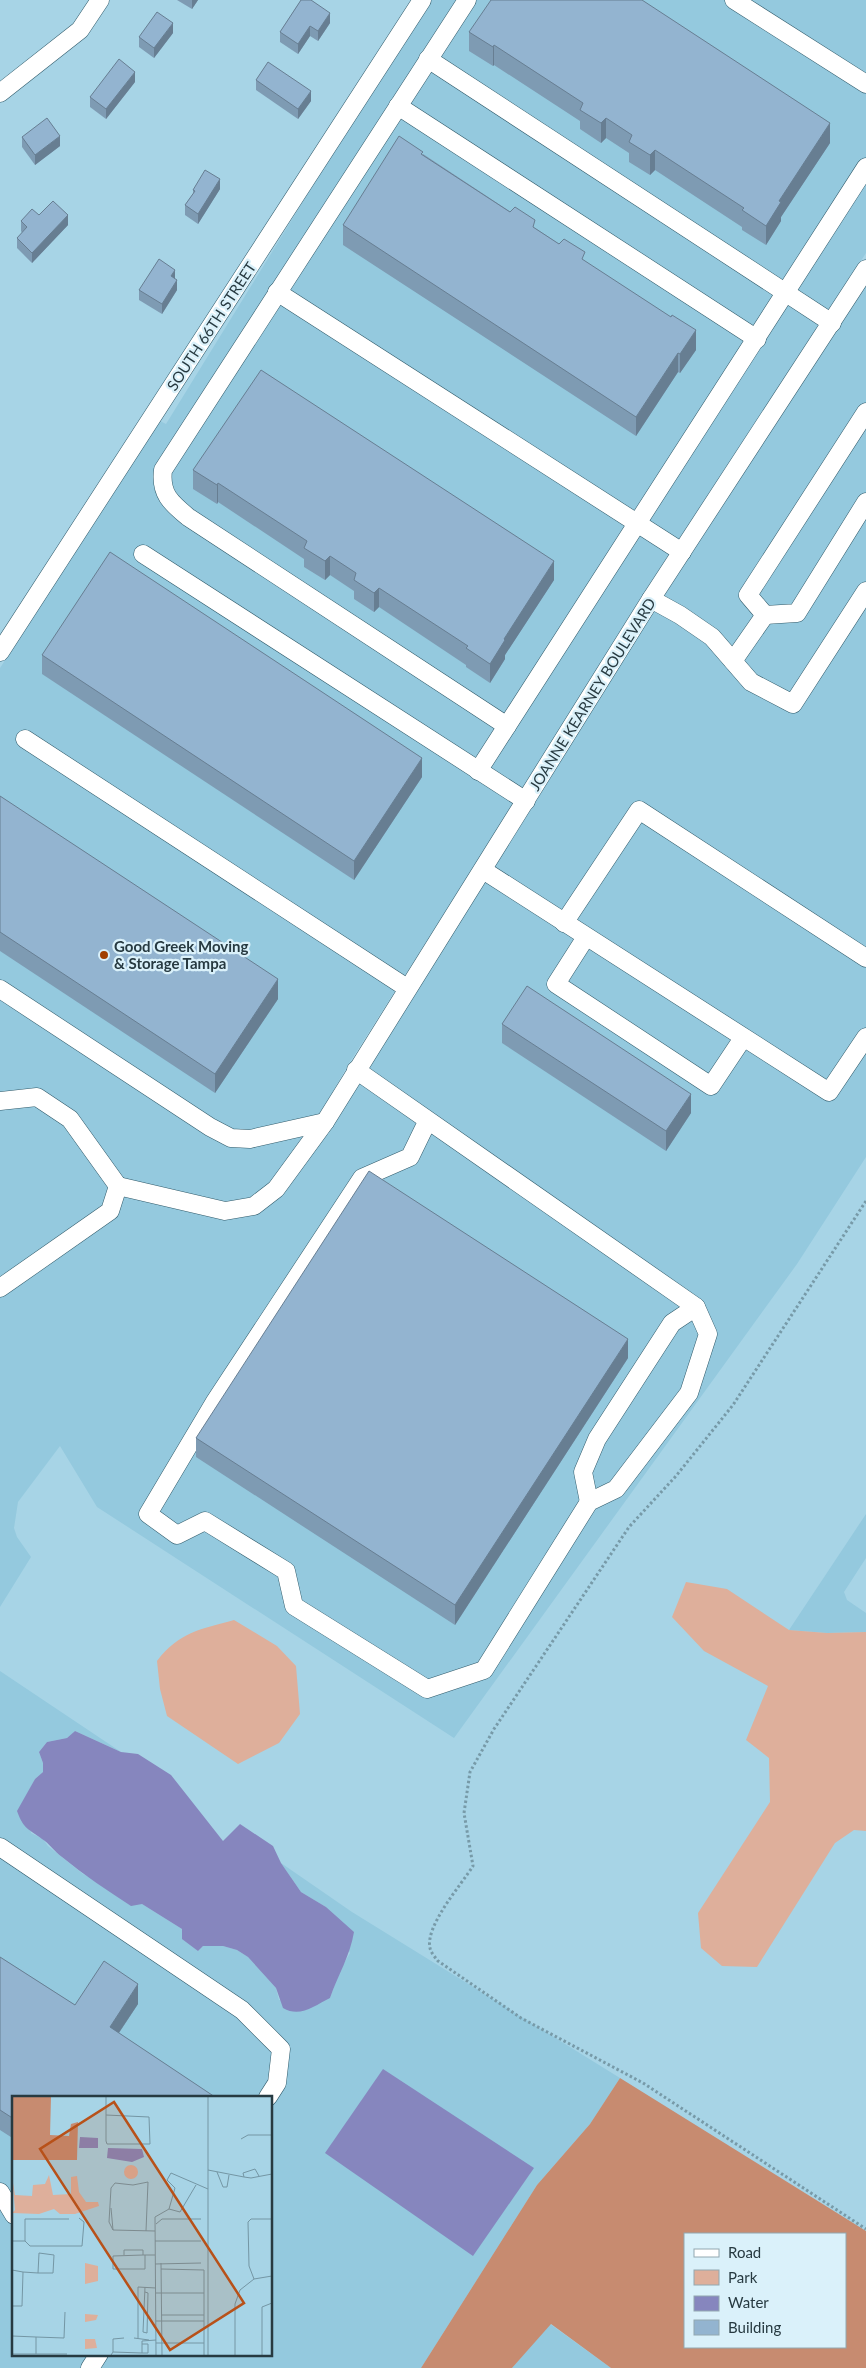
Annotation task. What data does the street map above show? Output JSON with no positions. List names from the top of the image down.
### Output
{
  "streets": {
    "street": ["SOUTH 66TH STREET", "JOANNE KEARNEY BOULEVARD"]
  },
  "places": ["Good Greek Moving & Storage Tampa"],
  "legend": [
    "Road",
    "Park",
    "Water",
    "Building"
  ]
}
